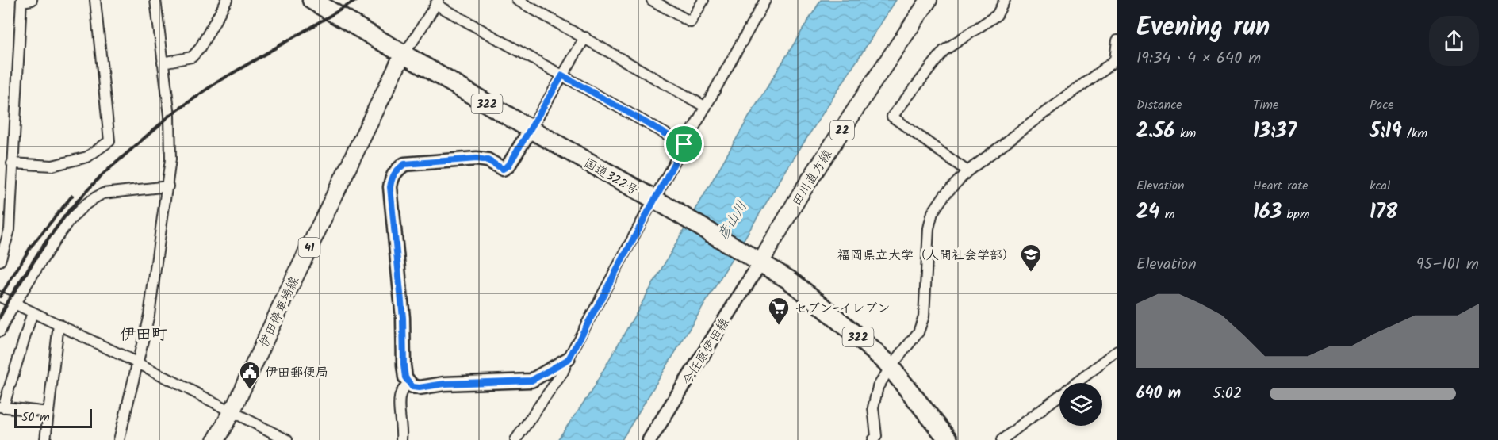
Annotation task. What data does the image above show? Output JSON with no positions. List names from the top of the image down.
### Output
{
  "streets": {
    "highway": ["322", "国道322号"],
    "main road": [
      "22",
      "田川直方線",
      "41",
      "伊田停車場線"
    ],
    "street": ["今任原伊田線"]
  },
  "crossings": [
    ["国道322号", "田川直方線"],
    ["国道322号", "伊田停車場線"],
    ["国道322号", "今任原伊田線"],
    ["田川直方線", "今任原伊田線"]
  ],
  "districts": ["伊田町"],
  "water": ["彦山川"],
  "places": {
    "school or university": ["福岡県立大学（人間社会学部）"],
    "supermarket": ["セブン-イレブン"],
    "public building": ["伊田郵便局"]
  },
  "scale_bar": "50 m",
  "page": {
    "heading": ["Evening run", "19:34 · 4 × 640 m"],
    "stats": [
      ["Distance", "2.56 km"],
      ["Time", "13:37"],
      ["Pace", "5:19 /km"],
      ["Elevation", "24 m"],
      ["Heart rate", "163 bpm"],
      ["kcal", "178"]
    ],
    "chart": ["Elevation", "95–101 m"],
    "list": [
      {
        "name": "640 m",
        "note": "5:02"
      }
    ],
    "scale": "50 m"
  }
}
